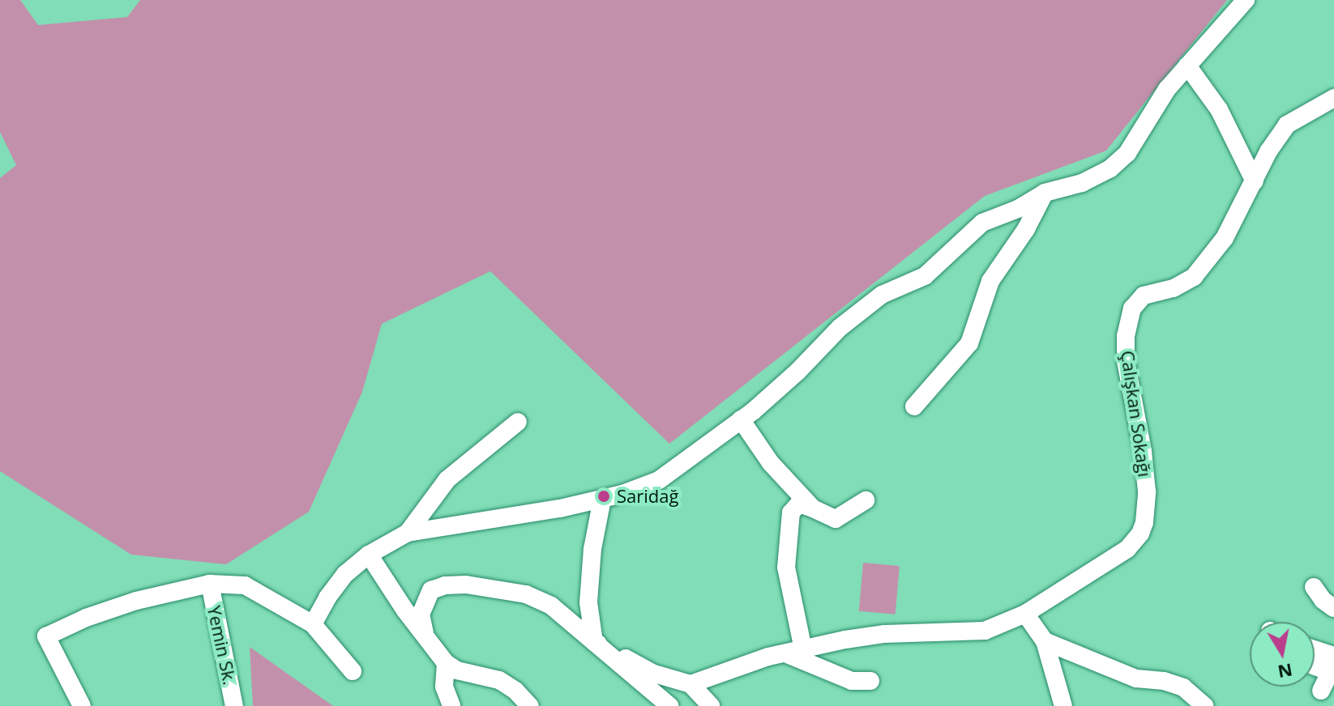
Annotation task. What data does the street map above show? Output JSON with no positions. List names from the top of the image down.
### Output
{
  "streets": {
    "street": ["Çalışkan Sokağı", "Yemin Sk."]
  },
  "places": ["Saridağ"],
  "north": "bottom"
}
